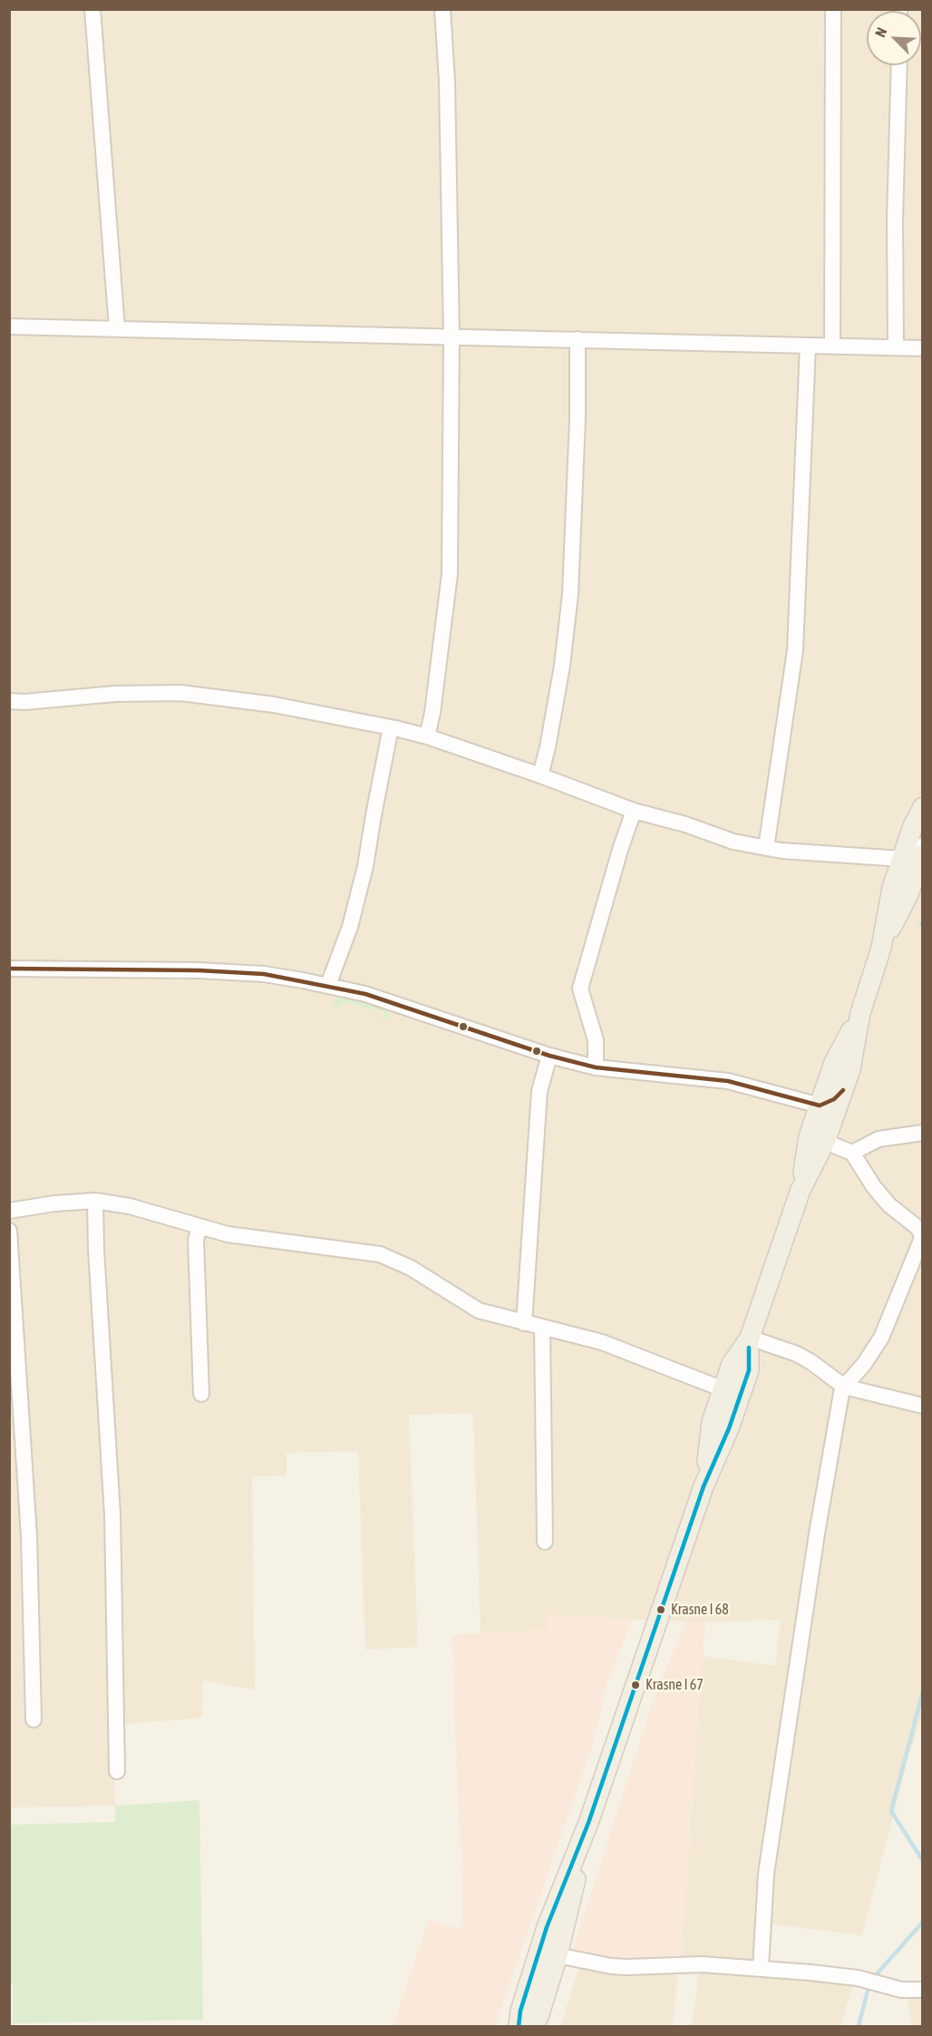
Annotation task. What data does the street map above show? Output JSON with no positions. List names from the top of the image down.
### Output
{
  "places": ["Krasne I 68", "Krasne I 67"],
  "north": "top left"
}
